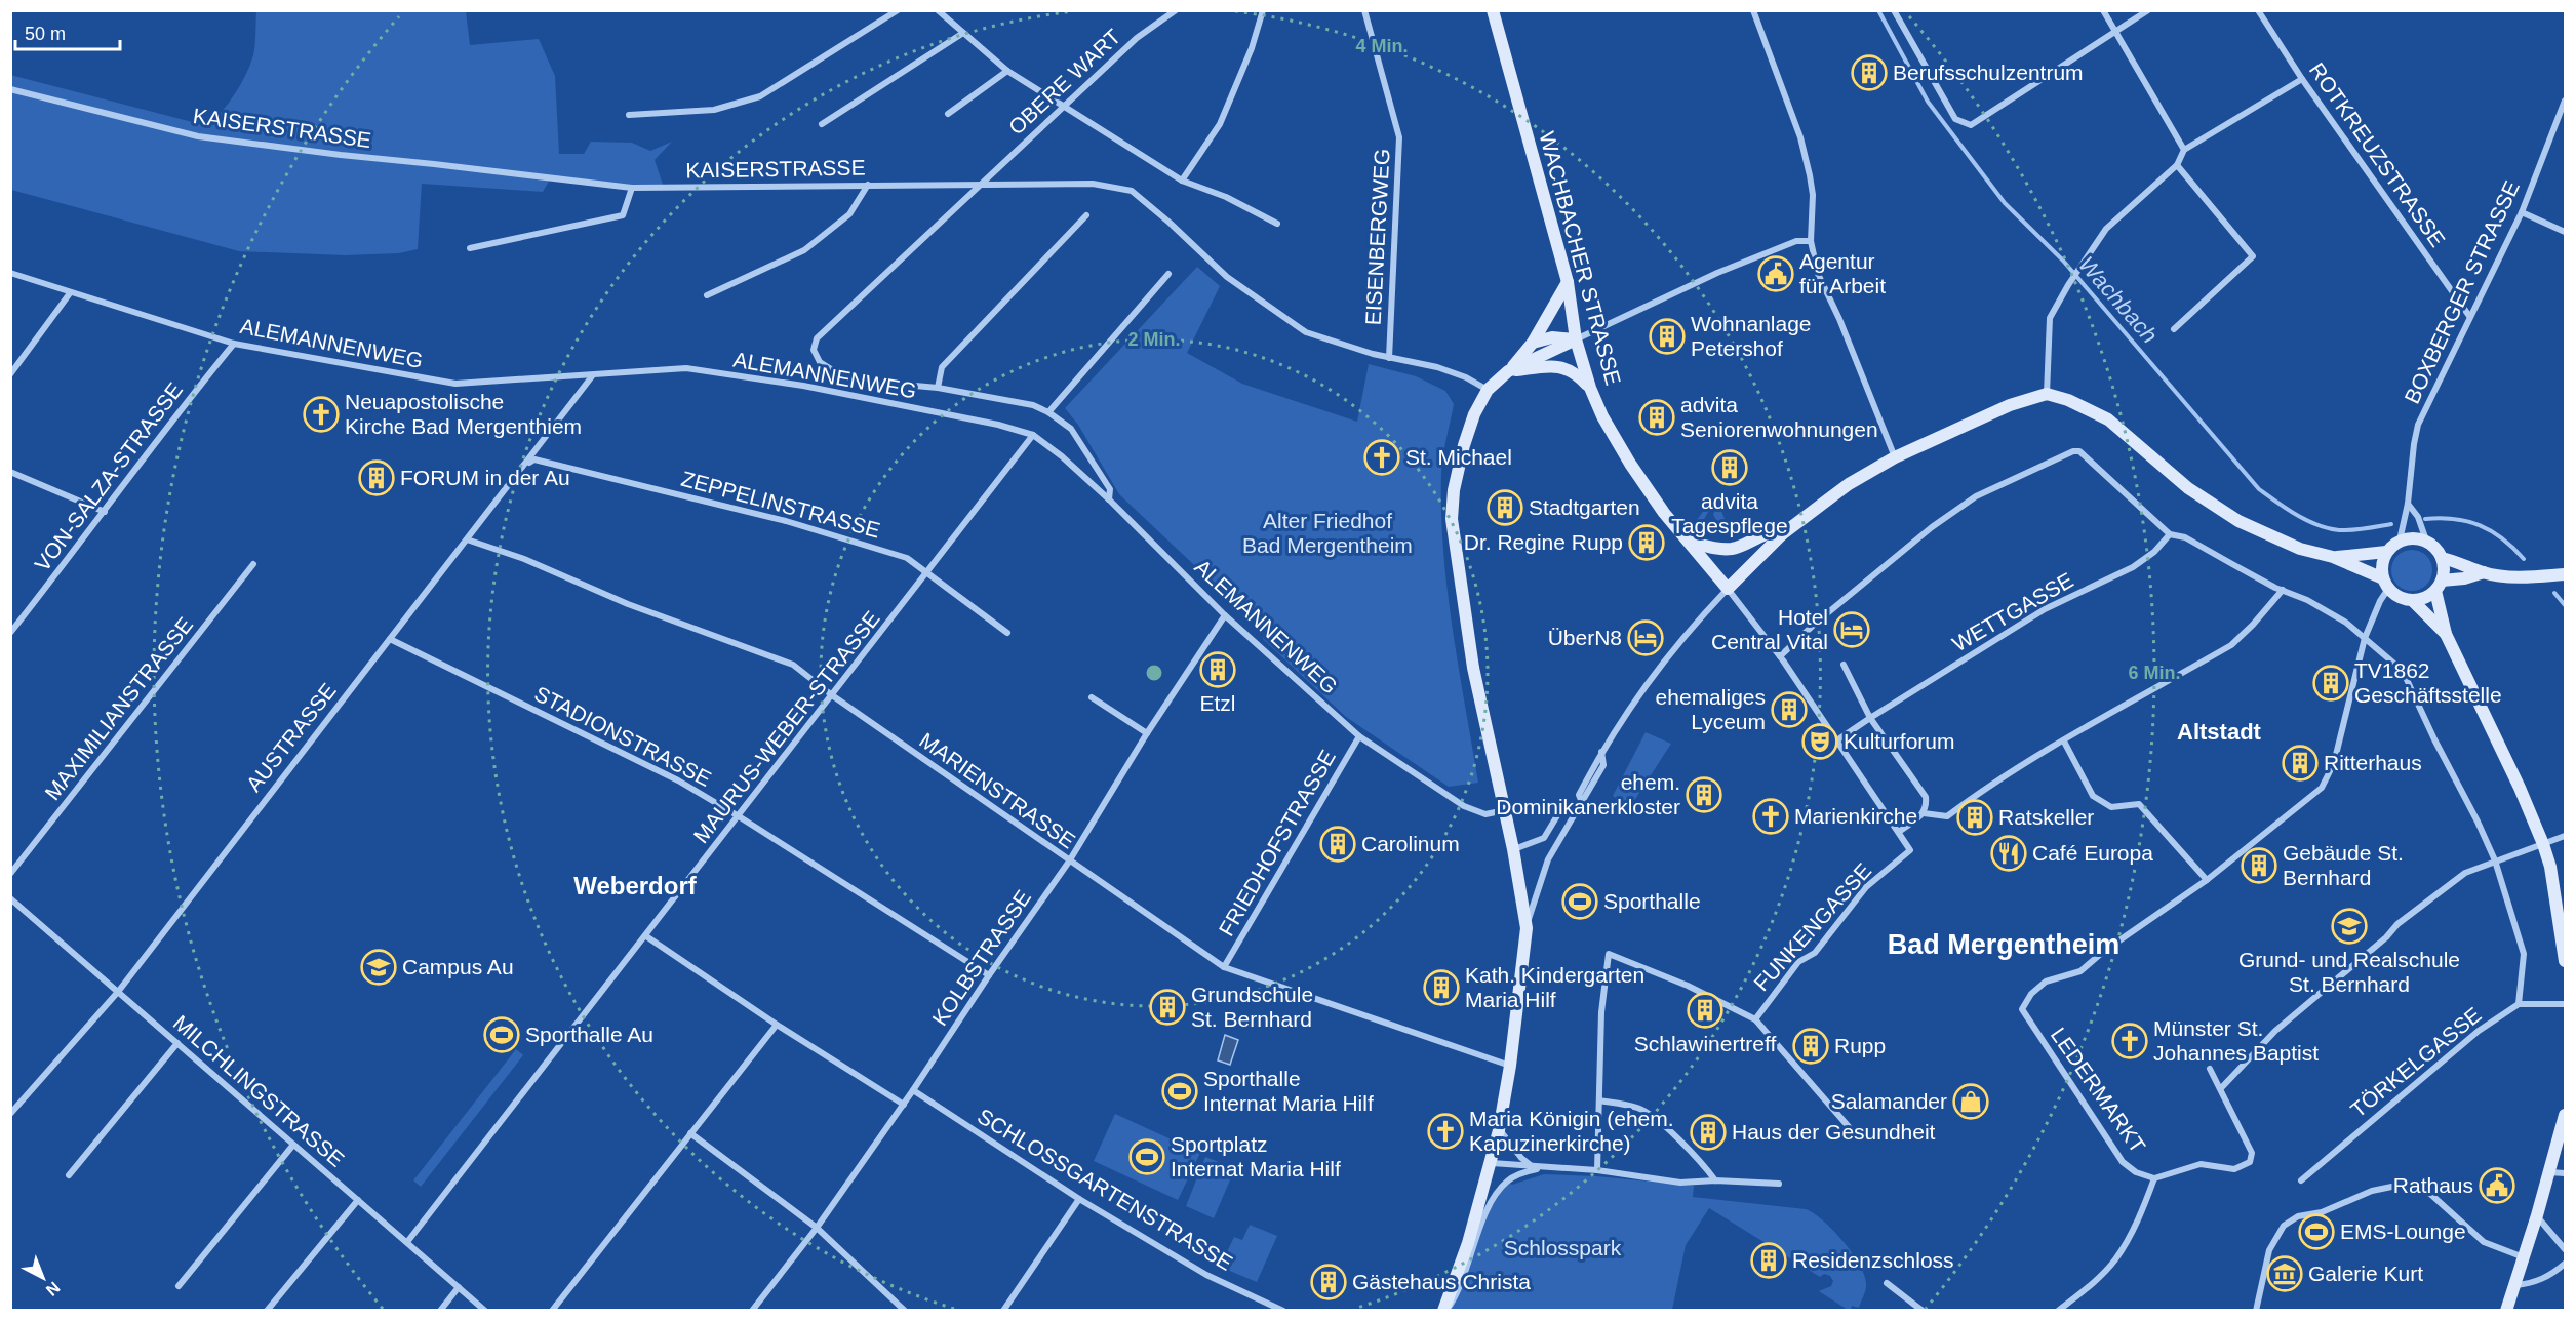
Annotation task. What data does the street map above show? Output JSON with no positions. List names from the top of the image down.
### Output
{
  "streets": {
    "street": [
      "OBERE WART",
      "KAISERSTRASSE",
      "ROTKREUZSTRASSE",
      "EISENBERGWEG",
      "WACHBACHER STRASSE",
      "BOXBERGER STRASSE",
      "ALEMANNENWEG",
      "VON-SALZA-STRASSE",
      "ZEPPELINSTRASSE",
      "WETTGASSE",
      "MAXIMILIANSTRASSE",
      "MAURUS-WEBER-STRASSE",
      "STADIONSTRASSE",
      "AUSTRASSE",
      "MARIENSTRASSE",
      "FRIEDHOFSTRASSE",
      "FUNKENGASSE",
      "KOLBSTRASSE",
      "TÖRKELGASSE",
      "LEDERMARKT",
      "MILCHLINGSTRASSE",
      "SCHLOSSGARTENSTRASSE"
    ]
  },
  "crossings": [
    ["OBERE WART", "KAISERSTRASSE"],
    ["OBERE WART", "ALEMANNENWEG"],
    ["KAISERSTRASSE", "EISENBERGWEG"],
    ["ROTKREUZSTRASSE", "BOXBERGER STRASSE"],
    ["ALEMANNENWEG", "VON-SALZA-STRASSE"],
    ["ALEMANNENWEG", "MAURUS-WEBER-STRASSE"],
    ["ALEMANNENWEG", "AUSTRASSE"],
    ["ALEMANNENWEG", "FRIEDHOFSTRASSE"],
    ["ALEMANNENWEG", "KOLBSTRASSE"],
    ["ZEPPELINSTRASSE", "MAURUS-WEBER-STRASSE"],
    ["ZEPPELINSTRASSE", "AUSTRASSE"],
    ["MAURUS-WEBER-STRASSE", "STADIONSTRASSE"],
    ["MAURUS-WEBER-STRASSE", "MARIENSTRASSE"],
    ["MAURUS-WEBER-STRASSE", "MILCHLINGSTRASSE"],
    ["STADIONSTRASSE", "AUSTRASSE"],
    ["STADIONSTRASSE", "KOLBSTRASSE"],
    ["AUSTRASSE", "MARIENSTRASSE"],
    ["AUSTRASSE", "MILCHLINGSTRASSE"],
    ["MARIENSTRASSE", "FRIEDHOFSTRASSE"],
    ["MARIENSTRASSE", "KOLBSTRASSE"],
    ["KOLBSTRASSE", "SCHLOSSGARTENSTRASSE"]
  ],
  "districts": ["Altstadt", "Weberdorf", "Bad Mergentheim"],
  "water": ["Wachbach"],
  "parks": ["Alter Friedhof Bad Mergentheim", "Schlosspark"],
  "places": {
    "building": [
      "Berufsschulzentrum",
      "Wohnanlage Petershof",
      "advita Seniorenwohnungen",
      "advita Tagespflege",
      "FORUM in der Au",
      "Stadtgarten",
      "Dr. Regine Rupp",
      "Etzl",
      "TV1862 Geschäftsstelle",
      "ehemaliges Lyceum",
      "Ritterhaus",
      "ehem. Dominikanerkloster",
      "Ratskeller",
      "Carolinum",
      "Gebäude St. Bernhard",
      "Kath. Kindergarten Maria Hilf",
      "Grundschule St. Bernhard",
      "Schlawinertreff",
      "Rupp",
      "Haus der Gesundheit",
      "Residenzschloss",
      "Gästehaus Christa"
    ],
    "public building": ["Agentur für Arbeit", "Rathaus"],
    "church": [
      "Neuapostolische Kirche Bad Mergenthiem",
      "St. Michael",
      "Marienkirche",
      "Münster St. Johannes Baptist",
      "Maria Königin (ehem. Kapuzinerkirche)"
    ],
    "hotel": ["Hotel Central Vital", "ÜberN8"],
    "theatre": ["Kulturforum"],
    "restaurant": ["Café Europa"],
    "sports": [
      "Sporthalle",
      "Sporthalle Au",
      "Sporthalle Internat Maria Hilf",
      "Sportplatz Internat Maria Hilf",
      "EMS-Lounge"
    ],
    "school or university": ["Grund- und Realschule St. Bernhard", "Campus Au"],
    "shop": ["Salamander"],
    "museum": ["Galerie Kurt"]
  },
  "scale_bar": "50 m",
  "north": "bottom right",
  "rings": ["4 Min.", "2 Min.", "6 Min."]
}
